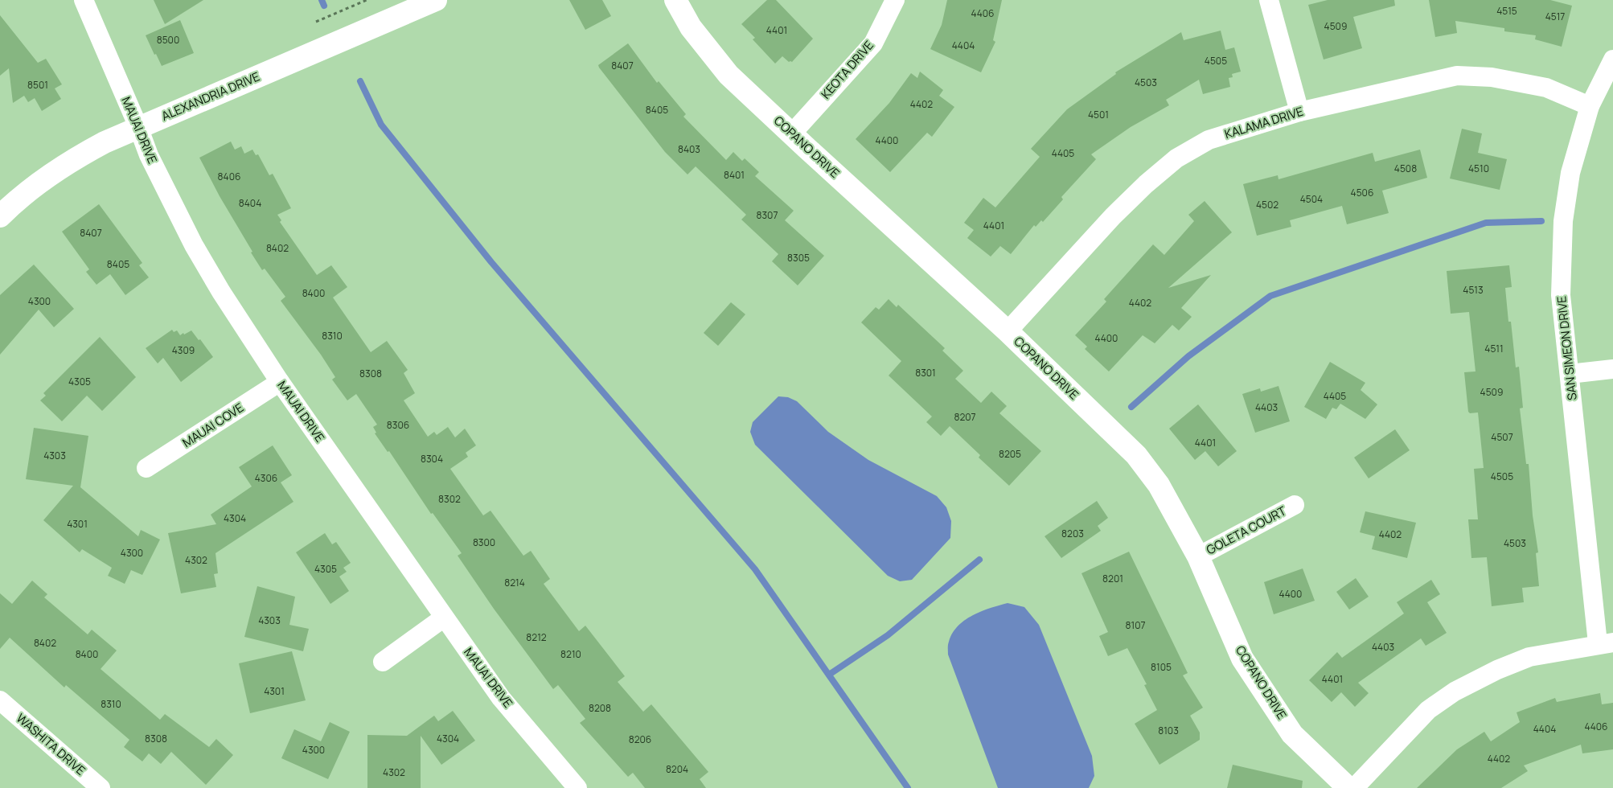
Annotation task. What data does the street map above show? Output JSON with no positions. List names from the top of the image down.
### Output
{
  "streets": {
    "street": [
      "KEOTA DRIVE",
      "ALEXANDRIA DRIVE",
      "KALAMA DRIVE",
      "MAUAI DRIVE",
      "COPANO DRIVE",
      "SAN SIMEON DRIVE",
      "MAUAI COVE",
      "GOLETA COURT",
      "WASHITA DRIVE"
    ]
  },
  "crossings": [
    ["KEOTA DRIVE", "COPANO DRIVE"],
    ["ALEXANDRIA DRIVE", "MAUAI DRIVE"],
    ["KALAMA DRIVE", "COPANO DRIVE"],
    ["KALAMA DRIVE", "SAN SIMEON DRIVE"],
    ["MAUAI DRIVE", "MAUAI COVE"],
    ["COPANO DRIVE", "GOLETA COURT"]
  ],
  "house_numbers": [
    "4515",
    "4406",
    "4517",
    "4509",
    "4401",
    "8500",
    "4404",
    "4505",
    "8407",
    "4503",
    "8501",
    "4402",
    "8405",
    "4501",
    "4400",
    "8403",
    "4405",
    "4508",
    "4510",
    "8401",
    "8406",
    "4506",
    "4504",
    "8404",
    "4502",
    "8307",
    "4401",
    "8407",
    "8402",
    "8305",
    "8405",
    "4513",
    "8400",
    "4300",
    "4402",
    "8310",
    "4400",
    "4511",
    "4309",
    "8301",
    "8308",
    "4305",
    "4509",
    "4405",
    "4403",
    "8207",
    "8306",
    "4507",
    "4401",
    "8205",
    "4303",
    "8304",
    "4505",
    "4306",
    "8302",
    "4304",
    "4301",
    "8203",
    "4402",
    "8300",
    "4503",
    "4300",
    "4302",
    "4305",
    "8201",
    "8214",
    "4400",
    "4303",
    "8107",
    "8212",
    "8402",
    "4403",
    "8400",
    "8210",
    "8105",
    "4401",
    "4301",
    "8310",
    "8208",
    "4406",
    "4404",
    "8103",
    "8308",
    "4304",
    "8206",
    "4300",
    "4402",
    "8204",
    "4302"
  ]
}
